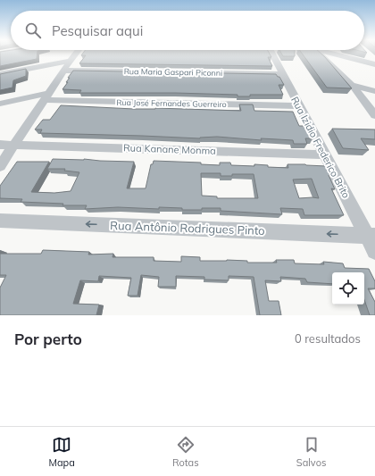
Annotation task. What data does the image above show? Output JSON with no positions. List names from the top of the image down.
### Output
{
  "streets": {
    "street": [
      "Rua Maria Gaspari Piconni",
      "Rua José Fernandes Guerreiro",
      "Rua Izidio Frederico Brito",
      "Rua Kanane Monma",
      "Rua Antônio Rodrigues Pinto"
    ]
  },
  "crossings": [
    ["Rua Maria Gaspari Piconni", "Rua Izidio Frederico Brito"],
    ["Rua José Fernandes Guerreiro", "Rua Izidio Frederico Brito"],
    ["Rua Izidio Frederico Brito", "Rua Kanane Monma"],
    ["Rua Izidio Frederico Brito", "Rua Antônio Rodrigues Pinto"]
  ],
  "one_way": ["Rua Antônio Rodrigues Pinto"],
  "page": {
    "search": "Pesquisar aqui",
    "heading": ["Por perto", "0 resultados"],
    "nav": ["Mapa", "Rotas", "Salvos"]
  }
}
